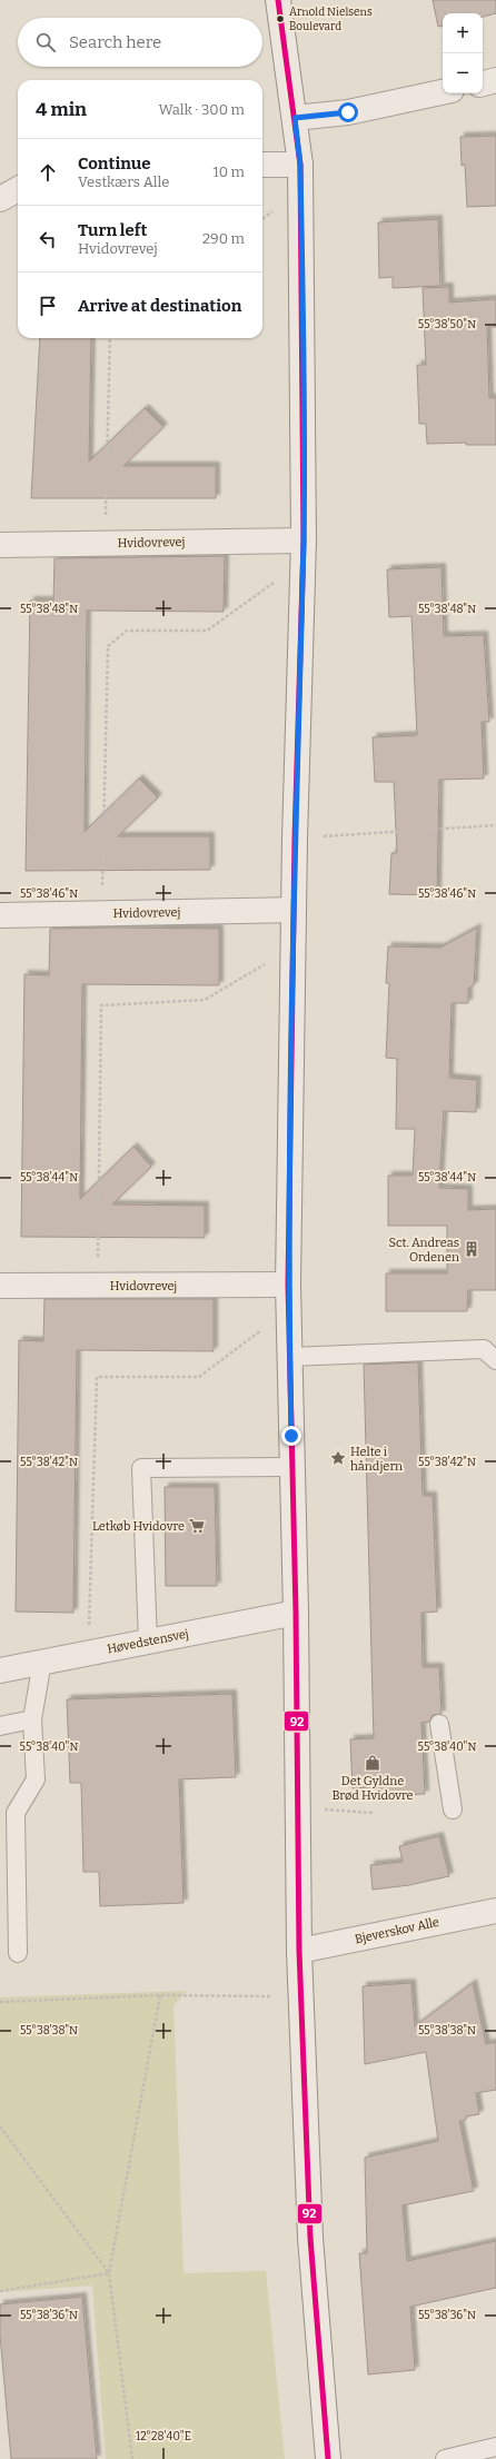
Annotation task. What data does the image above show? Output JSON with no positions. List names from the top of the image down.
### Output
{
  "streets": {
    "street": ["Hvidovrevej", "Høvedstensvej", "Bjeverskov Alle"]
  },
  "places": {
    "other": ["Arnold Nielsens Boulevard"],
    "building": ["Sct. Andreas Ordenen"],
    "place": ["Helte i håndjern"],
    "supermarket": ["Letkøb Hvidovre"],
    "shop": ["Det Gyldne Brød Hvidovre"]
  },
  "lines": ["transit line 92"],
  "page": {
    "map_buttons": ["+", "−"],
    "search": "Search here",
    "heading": ["4 min", "Walk · 300 m"],
    "list": [
      ["Continue", "Vestkærs Alle", "10 m"],
      ["Turn left", "Hvidovrevej", "290 m"],
      "Arrive at destination"
    ]
  },
  "coordinates": [
    "55°38'50\"N",
    "55°38'48\"N",
    "55°38'46\"N",
    "55°38'44\"N",
    "55°38'42\"N",
    "55°38'40\"N",
    "55°38'38\"N",
    "55°38'36\"N",
    "12°28'40\"E"
  ]
}
